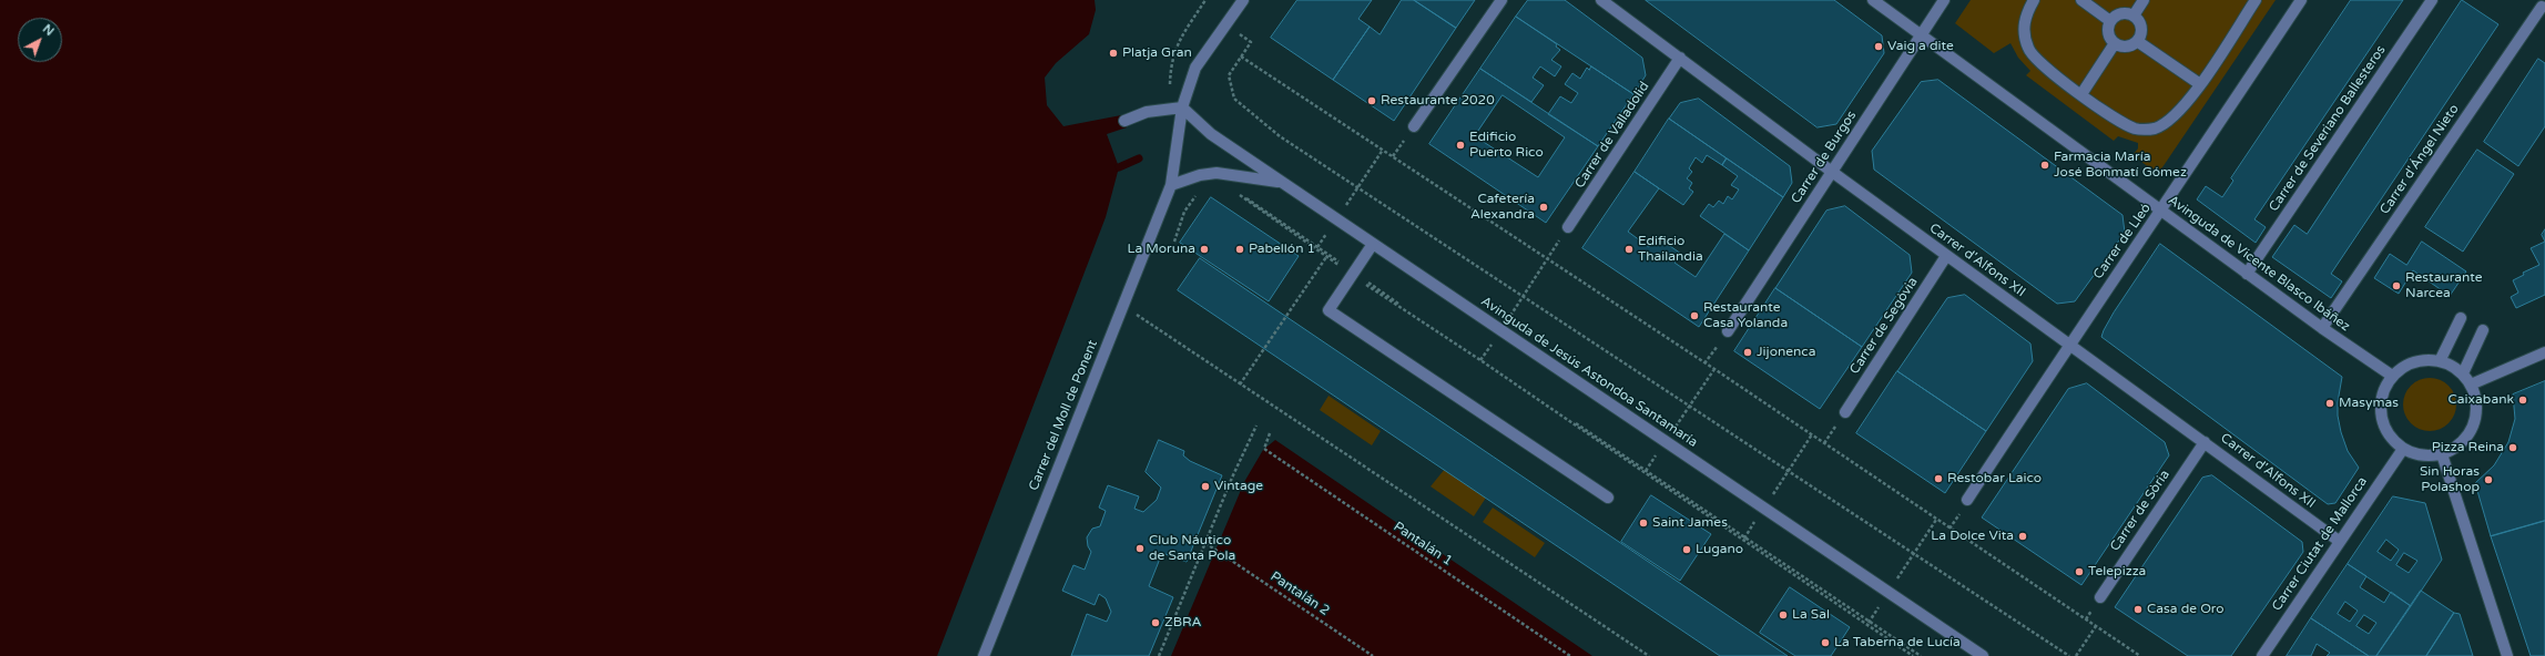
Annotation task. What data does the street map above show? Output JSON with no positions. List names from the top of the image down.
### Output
{
  "streets": {
    "street": [
      "Carrer de Severiano Ballesteros",
      "Carrer de Valladolid",
      "Carrer de Burgos",
      "Carrer d'Ángel Nieto",
      "Carrer de Lleó",
      "Carrer d'Alfons XII",
      "Avinguda de Vicente Blasco Ibáñez",
      "Carrer de Segòvia",
      "Avinguda de Jesús Astondoa Santamaría",
      "Carrer del Moll de Ponent",
      "Carrer de Sòria",
      "Carrer Ciutat de Mallorca"
    ],
    "path": ["Pantalán 1", "Pantalán 2"]
  },
  "crossings": [
    ["Carrer de Severiano Ballesteros", "Avinguda de Vicente Blasco Ibáñez"],
    ["Carrer de Valladolid", "Carrer d'Alfons XII"],
    ["Carrer de Burgos", "Carrer d'Alfons XII"],
    ["Carrer de Burgos", "Avinguda de Vicente Blasco Ibáñez"],
    ["Carrer d'Ángel Nieto", "Avinguda de Vicente Blasco Ibáñez"],
    ["Carrer de Lleó", "Carrer d'Alfons XII"],
    ["Carrer de Lleó", "Avinguda de Vicente Blasco Ibáñez"],
    ["Carrer d'Alfons XII", "Carrer de Segòvia"],
    ["Carrer d'Alfons XII", "Carrer de Sòria"],
    ["Carrer d'Alfons XII", "Carrer Ciutat de Mallorca"],
    ["Avinguda de Vicente Blasco Ibáñez", "Carrer Ciutat de Mallorca"],
    ["Avinguda de Jesús Astondoa Santamaría", "Carrer del Moll de Ponent"]
  ],
  "places": [
    "Vaig a dite",
    "Platja Gran",
    "Restaurante 2020",
    "Edificio Puerto Rico",
    "Farmacia María José Bonmatí Gómez",
    "Cafetería Alexandra",
    "La Moruna",
    "Pabellón 1",
    "Edificio Thailandia",
    "Restaurante Narcea",
    "Restaurante Casa Yolanda",
    "Jijonenca",
    "Caixabank",
    "Masymas",
    "Pizza Reina",
    "Restobar Laico",
    "Sin Horas Polashop",
    "Vintage",
    "Saint James",
    "La Dolce Vita",
    "Club Náutico de Santa Pola",
    "Lugano",
    "Telepizza",
    "Casa de Oro",
    "La Sal",
    "ZBRA",
    "La Taberna de Lucía"
  ],
  "north": "top right"
}
